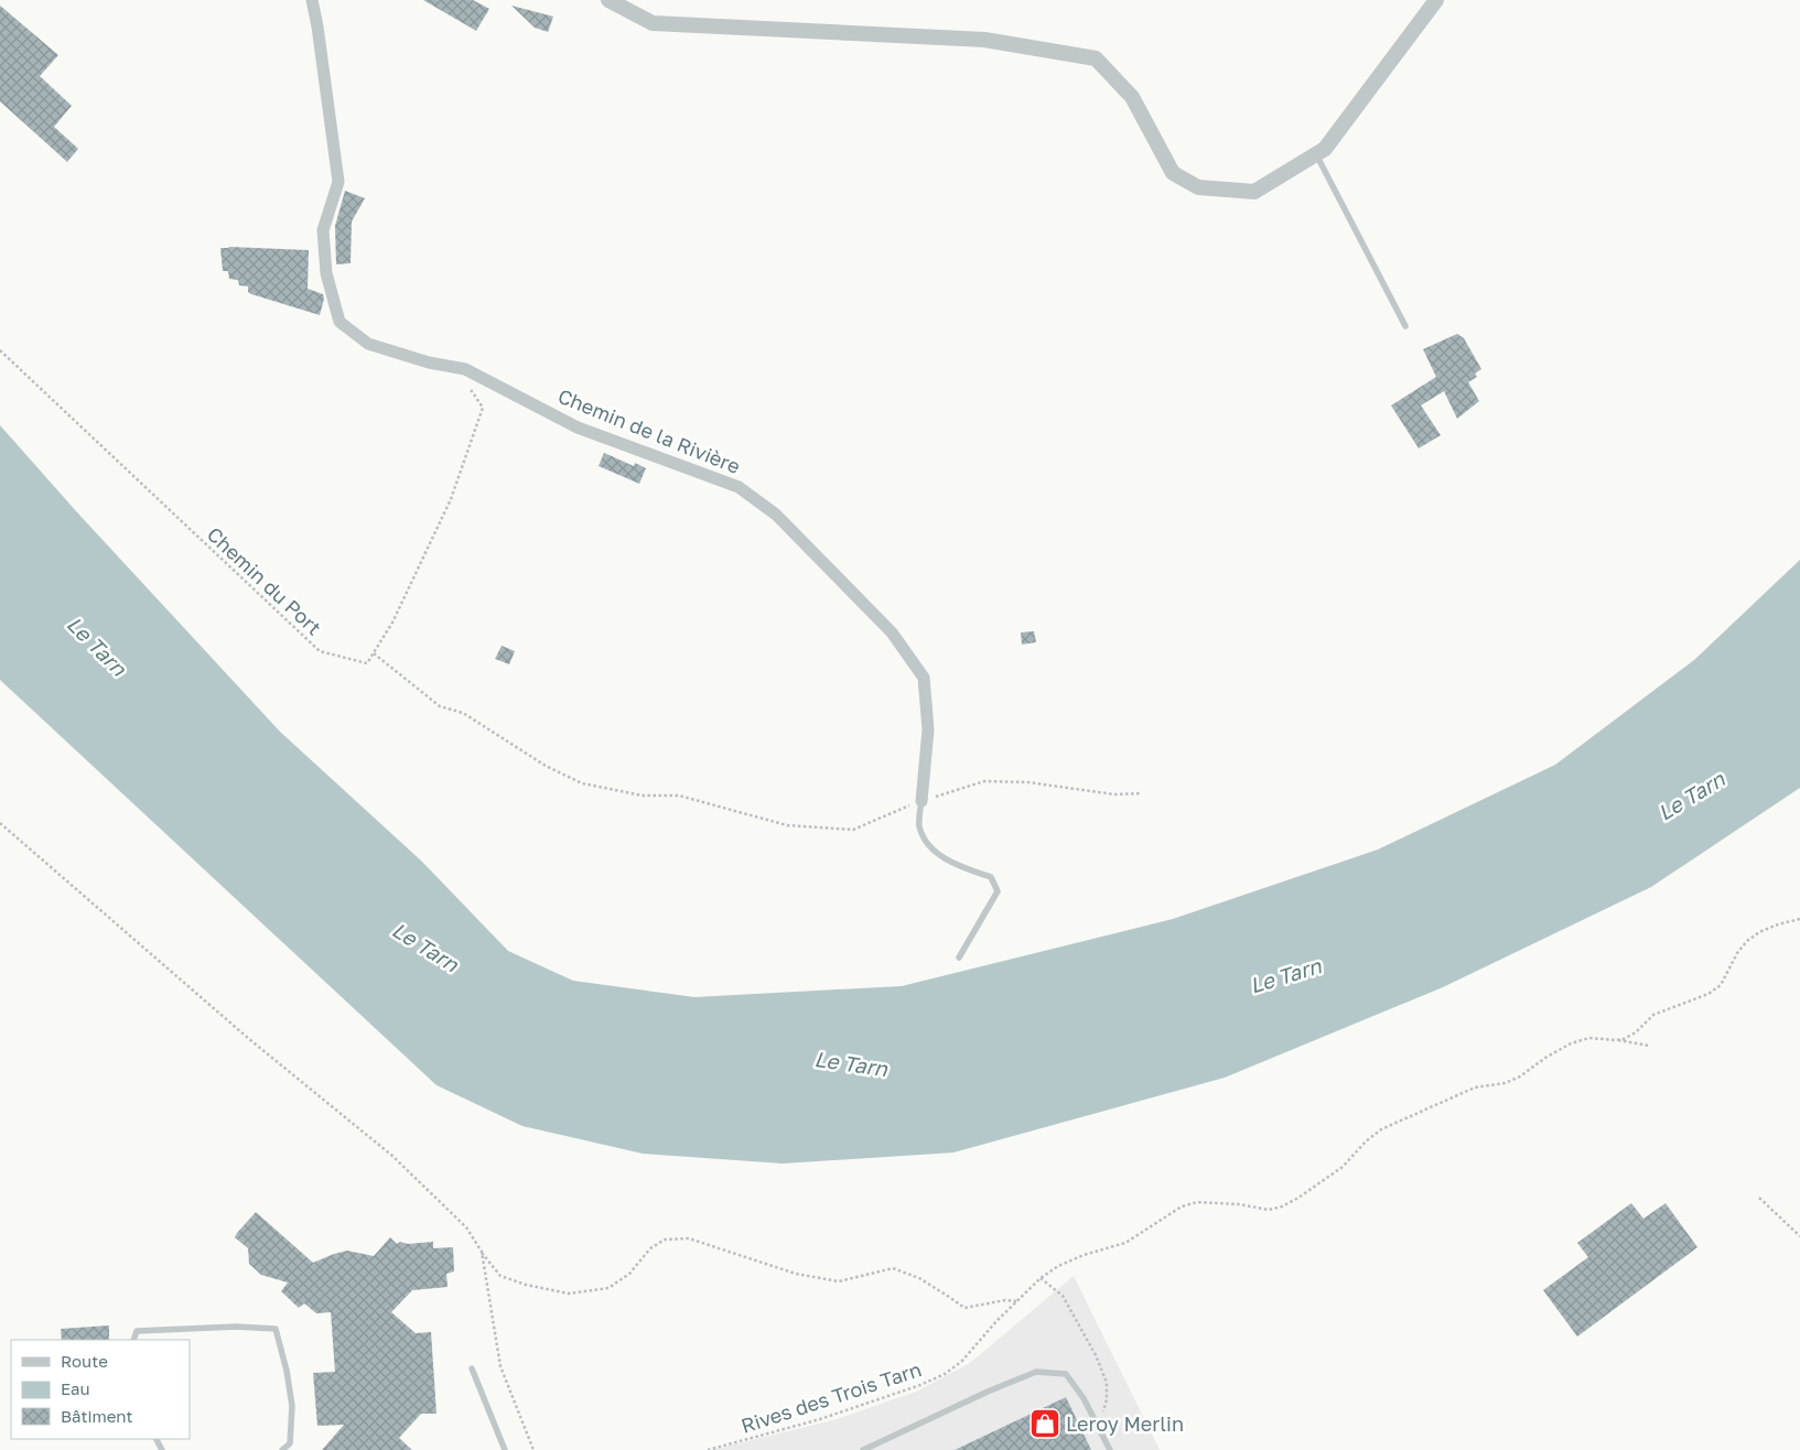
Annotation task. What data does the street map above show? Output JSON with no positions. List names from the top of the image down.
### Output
{
  "streets": {
    "street": ["Chemin de la Rivière"],
    "path": ["Chemin du Port", "Rives des Trois Tarn"]
  },
  "water": ["Le Tarn"],
  "places": {
    "shop": ["Leroy Merlin"]
  },
  "legend": ["Route", "Eau", "Bâtiment"]
}
